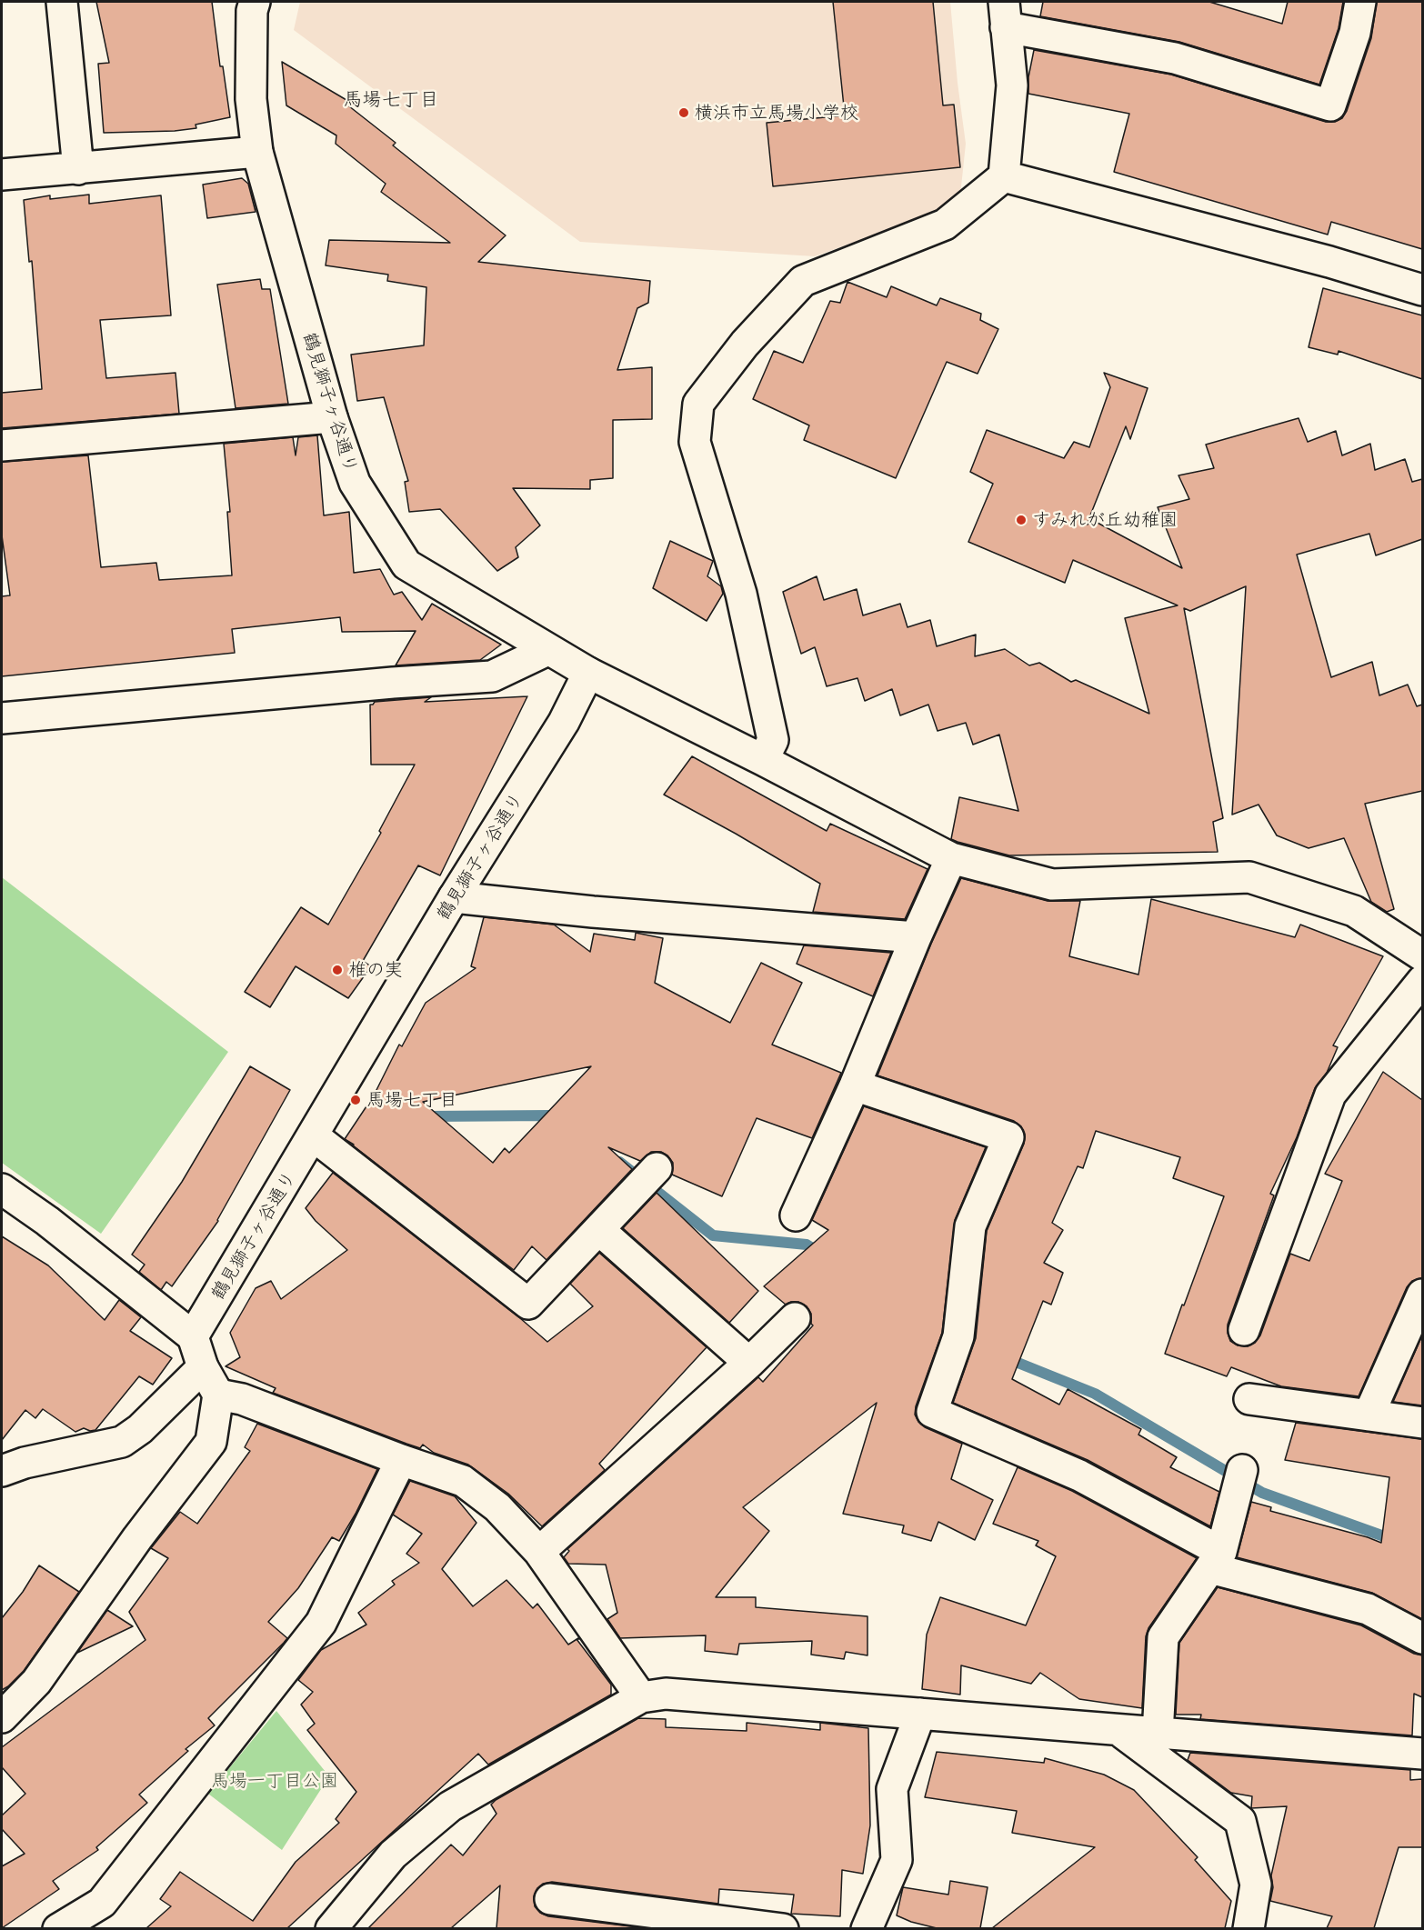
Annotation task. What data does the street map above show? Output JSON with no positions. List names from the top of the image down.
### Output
{
  "streets": {
    "street": ["鶴見獅子ヶ谷通り"]
  },
  "districts": ["馬場七丁目"],
  "parks": ["馬場一丁目公園"],
  "places": [
    "横浜市立馬場小学校",
    "すみれが丘幼稚園",
    "椎の実",
    "馬場七丁目"
  ]
}
